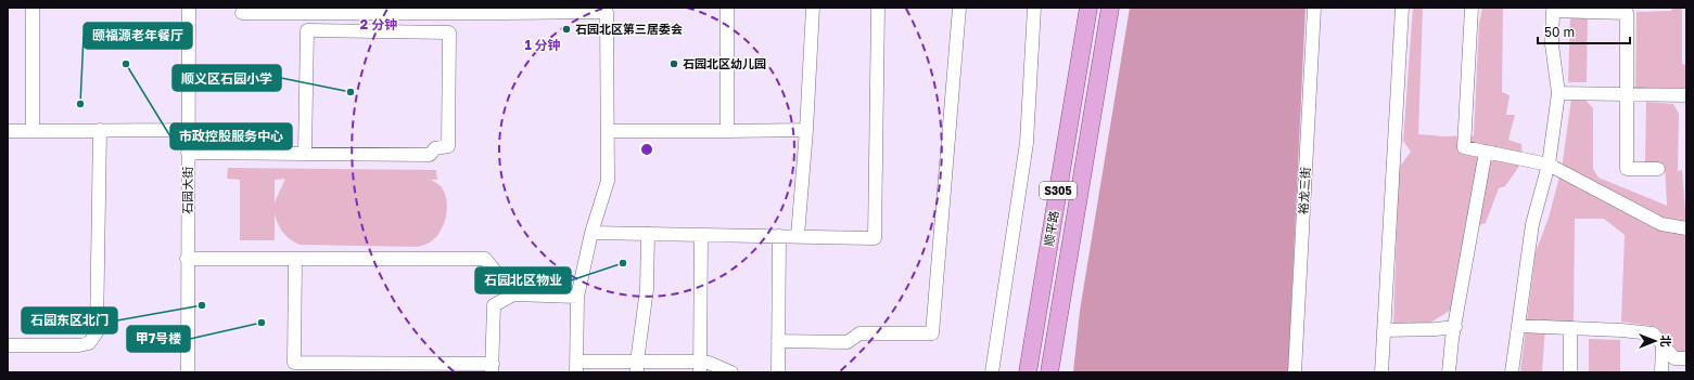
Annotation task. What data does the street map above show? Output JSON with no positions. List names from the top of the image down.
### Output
{
  "streets": {
    "main road": ["S305", "顺平路"],
    "street": ["石园大街", "裕龙三街"]
  },
  "places": [
    "石园北区第三居委会",
    "市政控股服务中心",
    "石园北区幼儿园",
    "顺义区石园小学",
    "颐福源老年餐厅",
    "石园北区物业",
    "石园东区北门",
    "甲7号楼"
  ],
  "scale_bar": "50 m",
  "north": "right",
  "rings": ["2 分钟", "1 分钟"]
}
